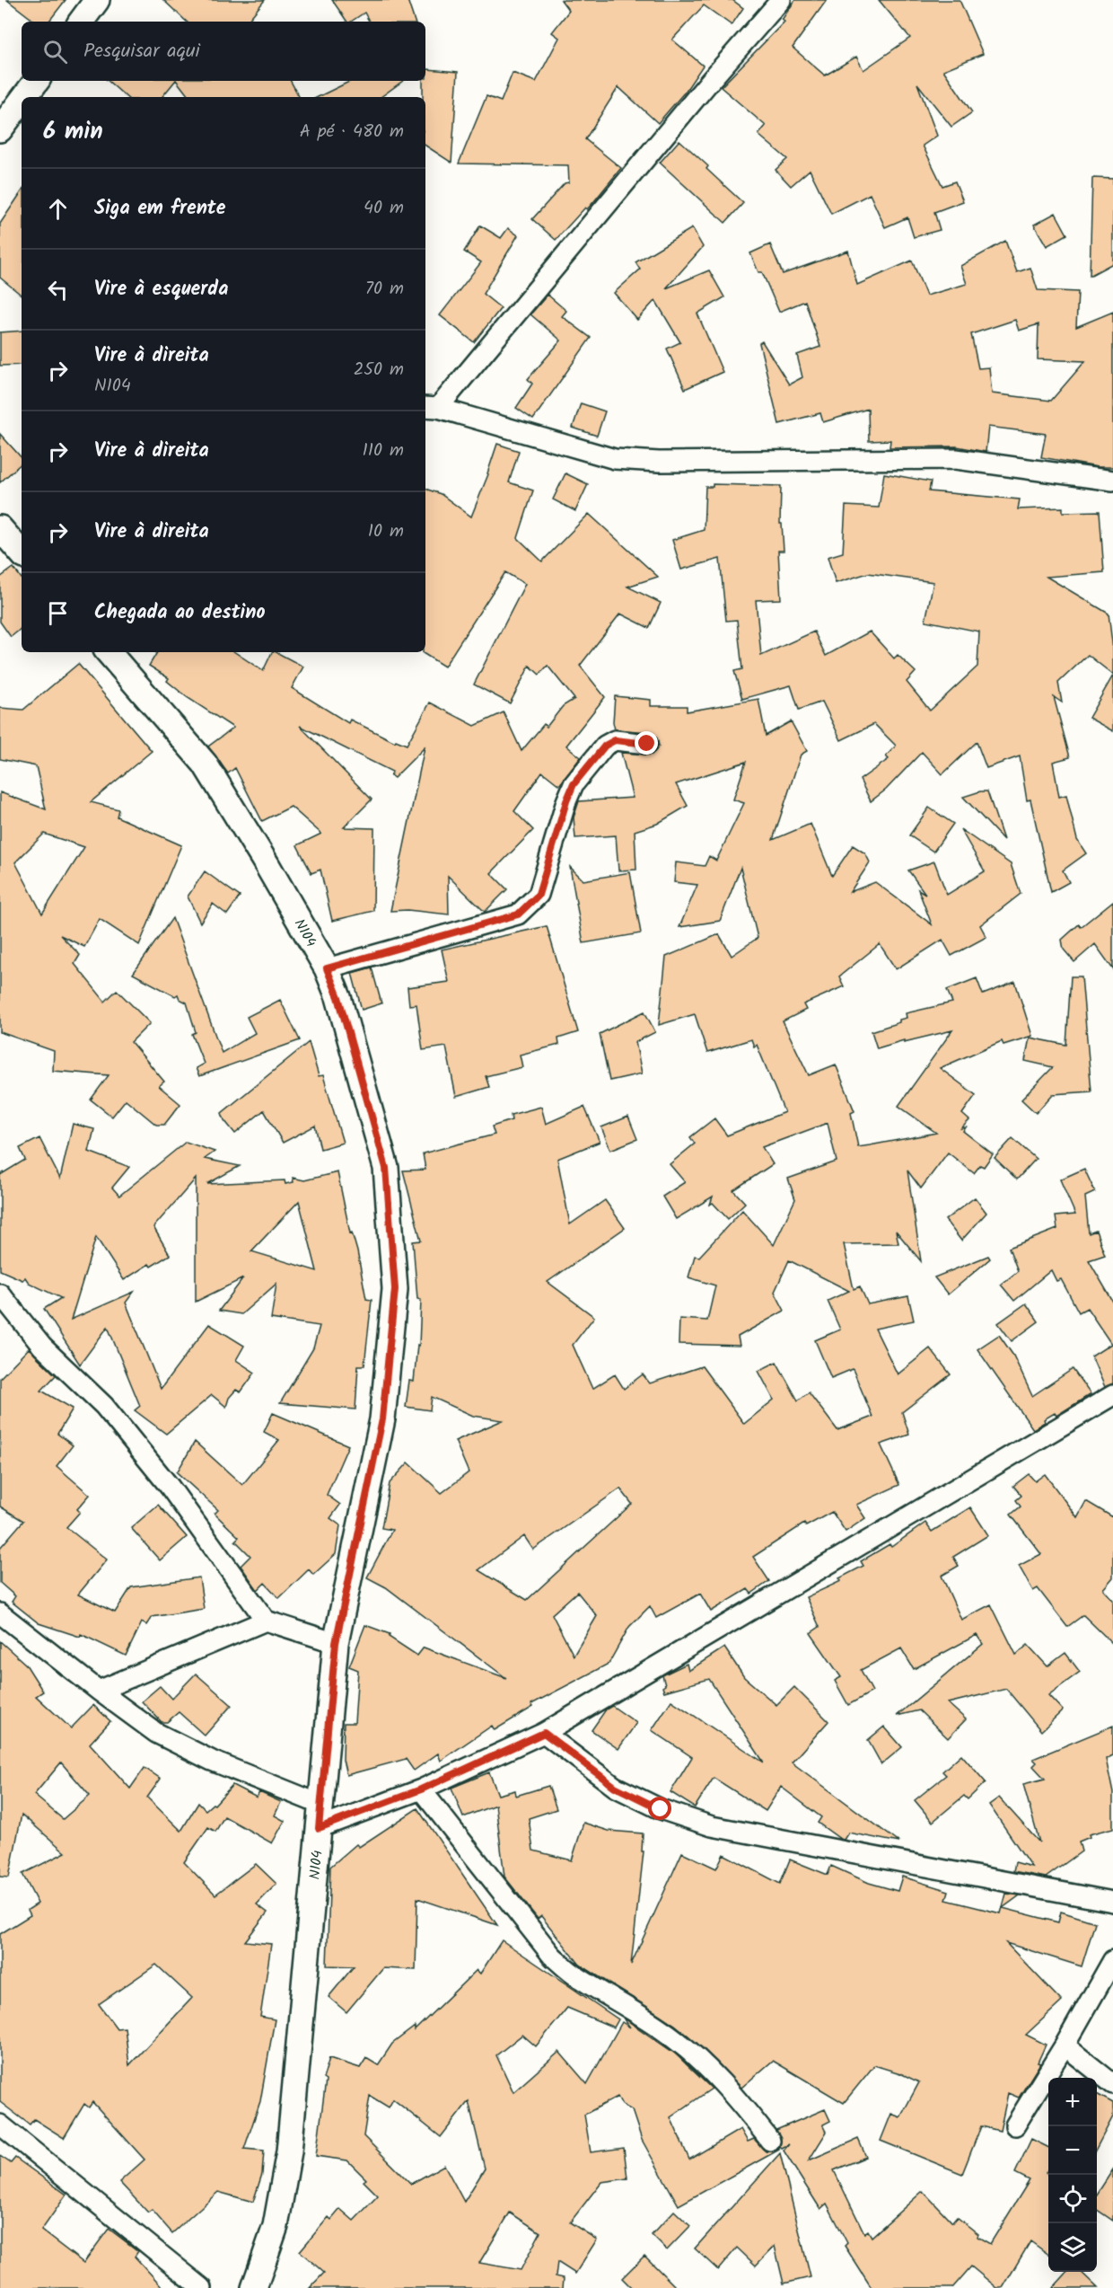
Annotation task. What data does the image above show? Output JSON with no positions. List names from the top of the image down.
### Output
{
  "streets": {
    "street": ["N104"]
  },
  "page": {
    "search": "Pesquisar aqui",
    "heading": ["6 min", "A pé · 480 m"],
    "list": [
      ["Siga em frente", "40 m"],
      ["Vire à esquerda", "70 m"],
      ["Vire à direita", "N104", "250 m"],
      ["Vire à direita", "110 m"],
      ["Vire à direita", "10 m"],
      "Chegada ao destino"
    ],
    "map_buttons": ["+", "−"]
  }
}
